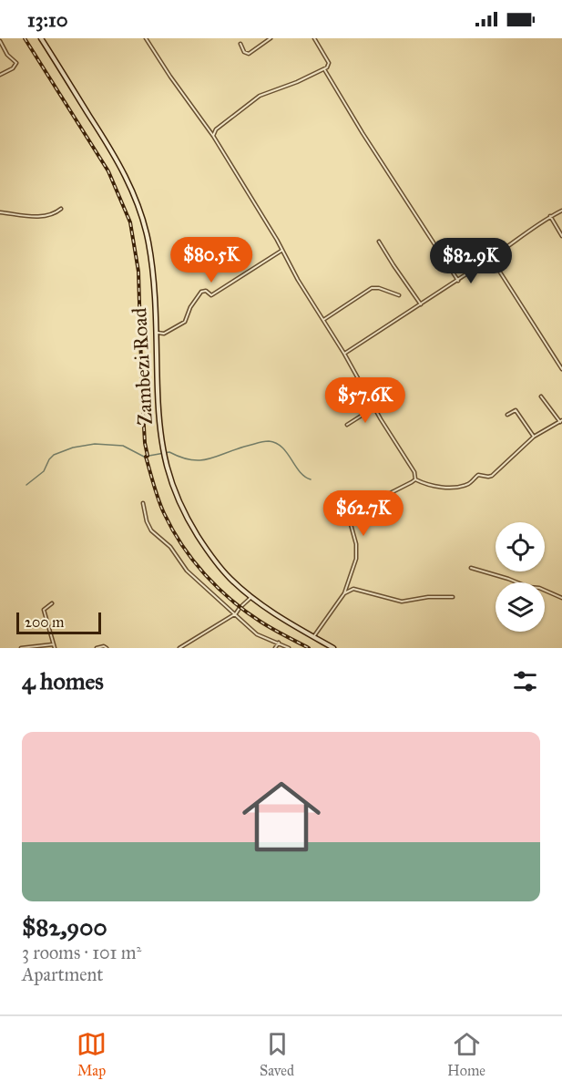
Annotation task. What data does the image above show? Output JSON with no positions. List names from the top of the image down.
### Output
{
  "streets": {
    "main road": ["Zambezi Road"]
  },
  "scale_bar": "200 m",
  "page": {
    "status": "13:10",
    "price": [
      "$80.5K",
      "$82.9K",
      "$57.6K",
      "$62.7K"
    ],
    "scale": "200 m",
    "heading": "4 homes",
    "list": [
      {
        "name": "$82,900",
        "note": "3 rooms · 101 m² · Apartment"
      }
    ],
    "tabs": ["Map", "Saved", "Home"]
  }
}
